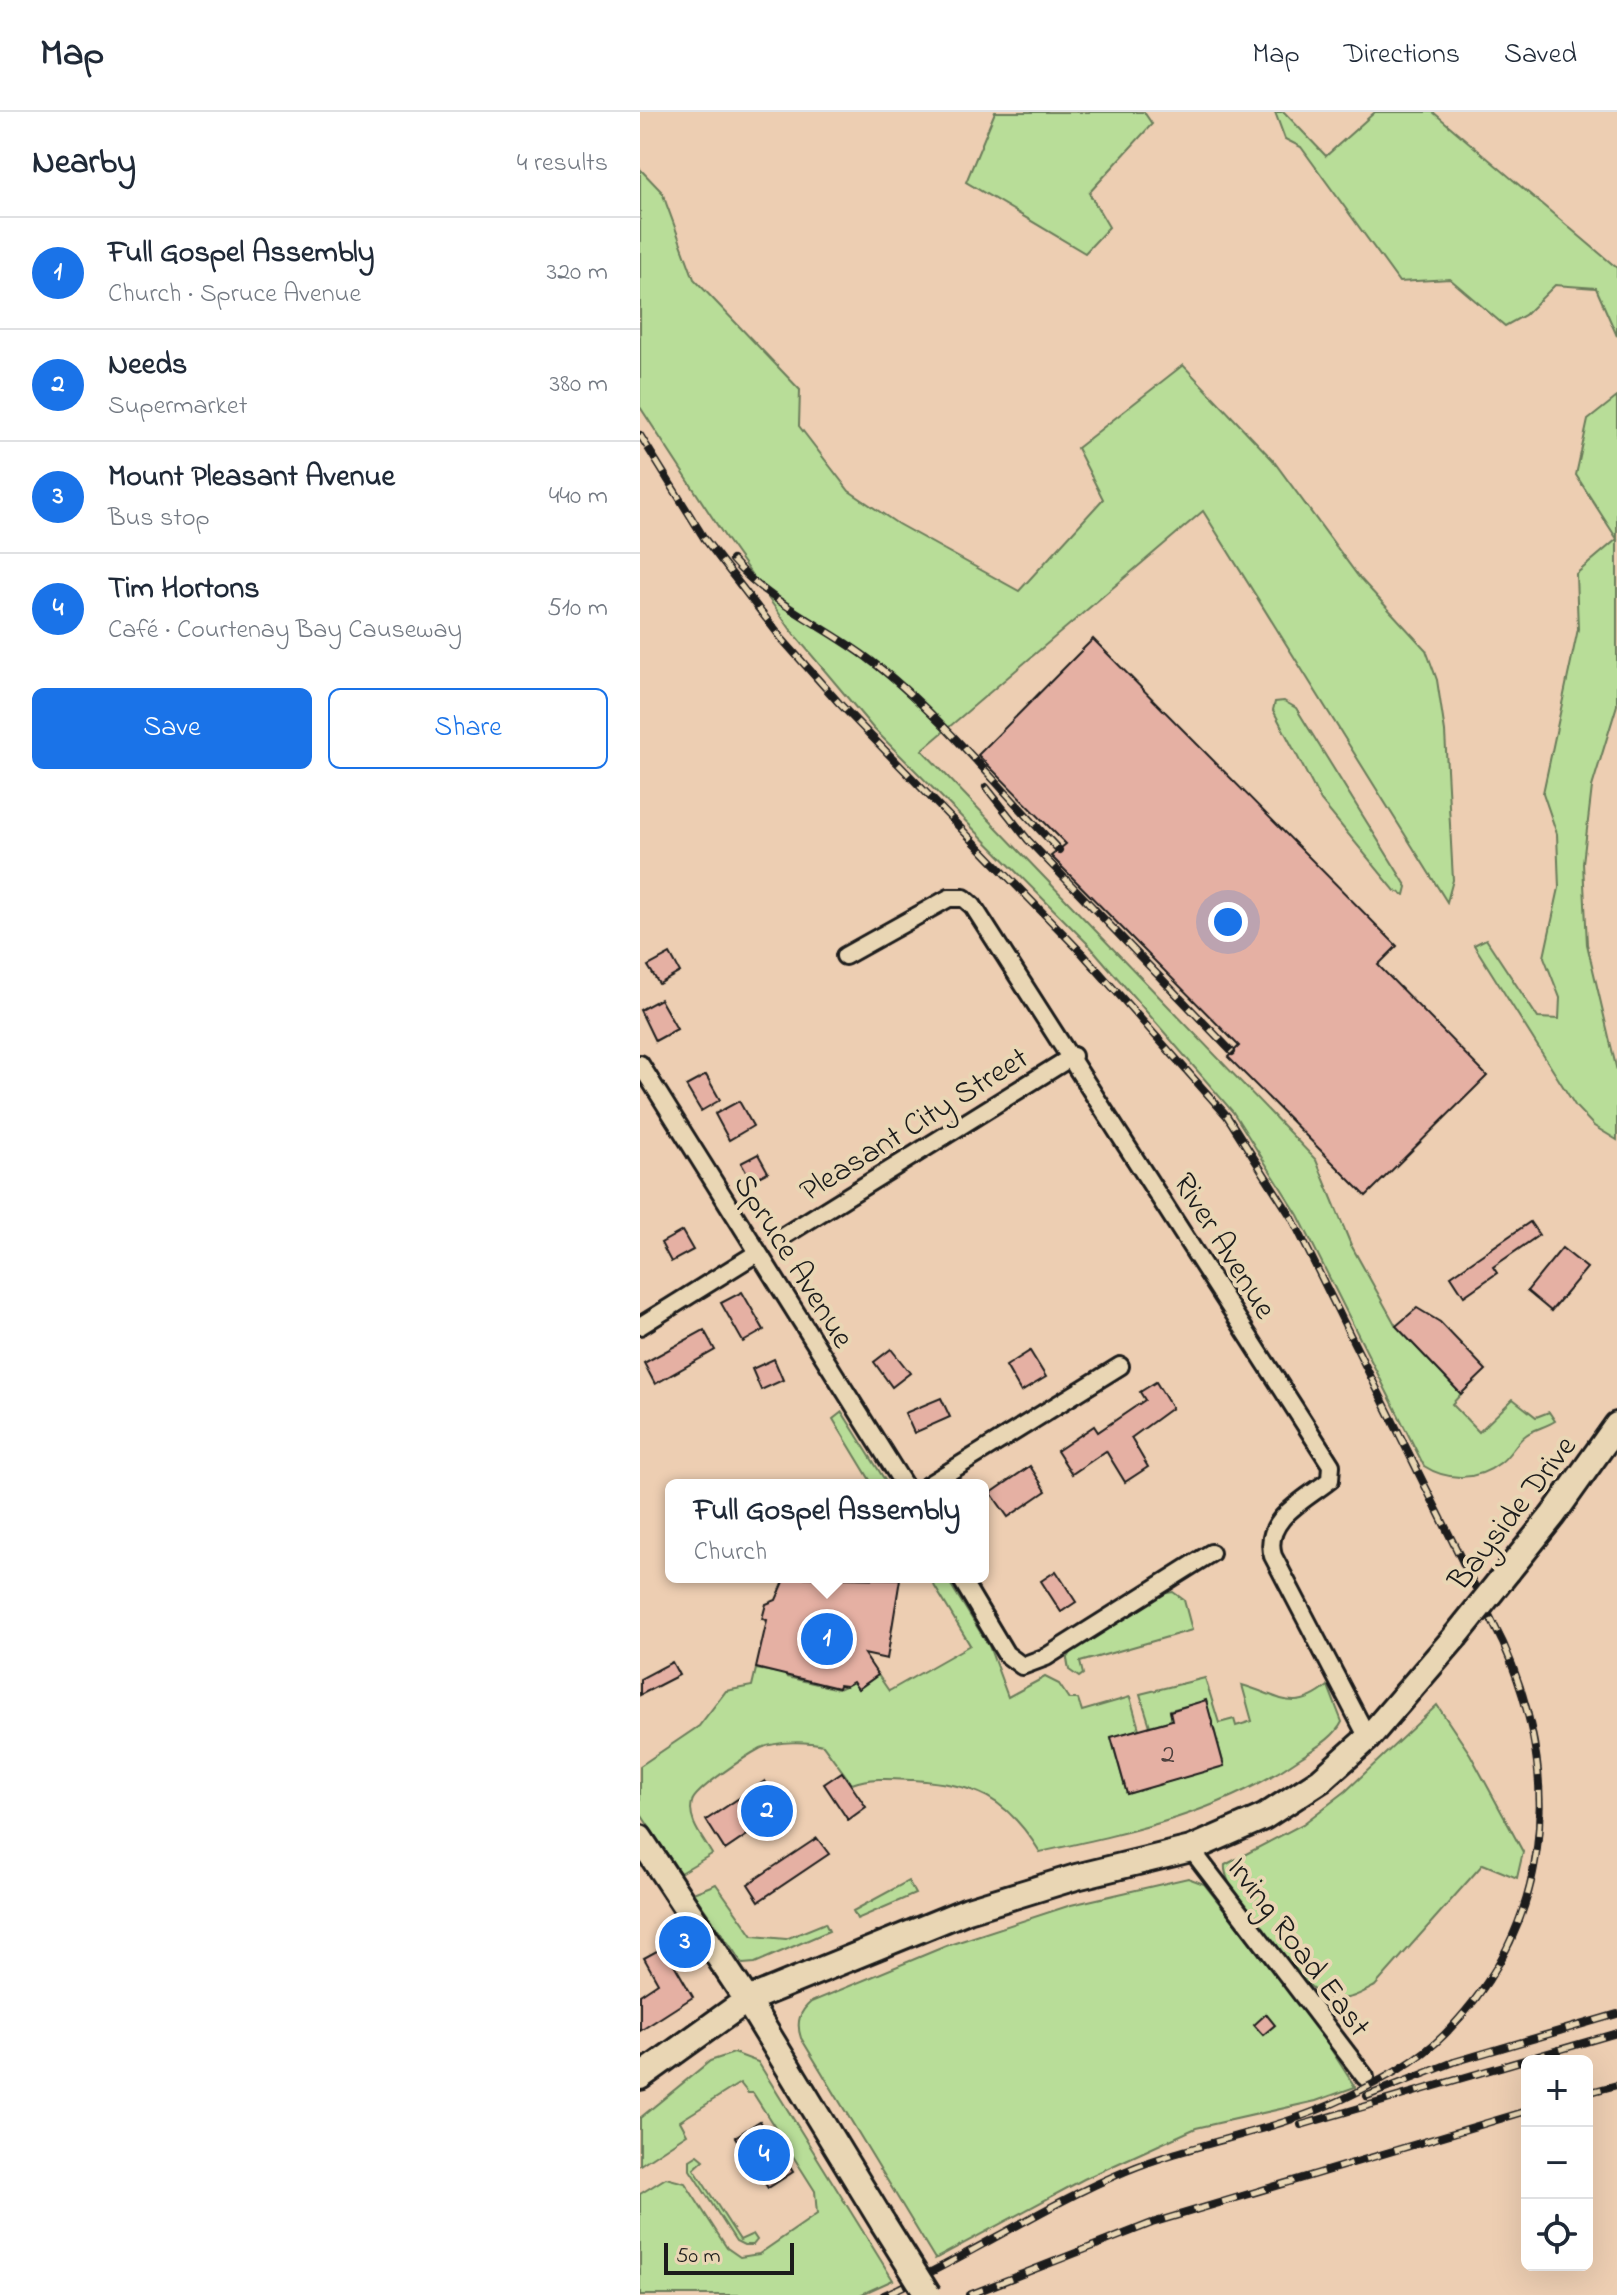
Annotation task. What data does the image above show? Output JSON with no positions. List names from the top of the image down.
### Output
{
  "streets": {
    "main road": ["Bayside Drive"],
    "street": [
      "Pleasant City Street",
      "River Avenue",
      "Spruce Avenue",
      "Irving Road East"
    ]
  },
  "crossings": [
    ["Pleasant City Street", "River Avenue"],
    ["River Avenue", "Bayside Drive"],
    ["Bayside Drive", "Irving Road East"]
  ],
  "house_numbers": ["2"],
  "scale_bar": "50 m",
  "page": {
    "header": "Map",
    "nav": ["Map", "Directions", "Saved"],
    "heading": ["Nearby", "4 results"],
    "list": [
      {
        "mark": "1",
        "name": "Full Gospel Assembly",
        "note": "Church · Spruce Avenue",
        "value": "320 m"
      },
      {
        "mark": "2",
        "name": "Needs",
        "note": "Supermarket",
        "value": "380 m"
      },
      {
        "mark": "3",
        "name": "Mount Pleasant Avenue",
        "note": "Bus stop",
        "value": "440 m"
      },
      {
        "mark": "4",
        "name": "Tim Hortons",
        "note": "Café · Courtenay Bay Causeway",
        "value": "510 m"
      }
    ],
    "buttons": ["Save", "Share"],
    "popup": ["Full Gospel Assembly", "Church"],
    "pins": [
      "1",
      "2",
      "3",
      "4"
    ],
    "map_buttons": ["+", "−"],
    "scale": "50 m"
  }
}
